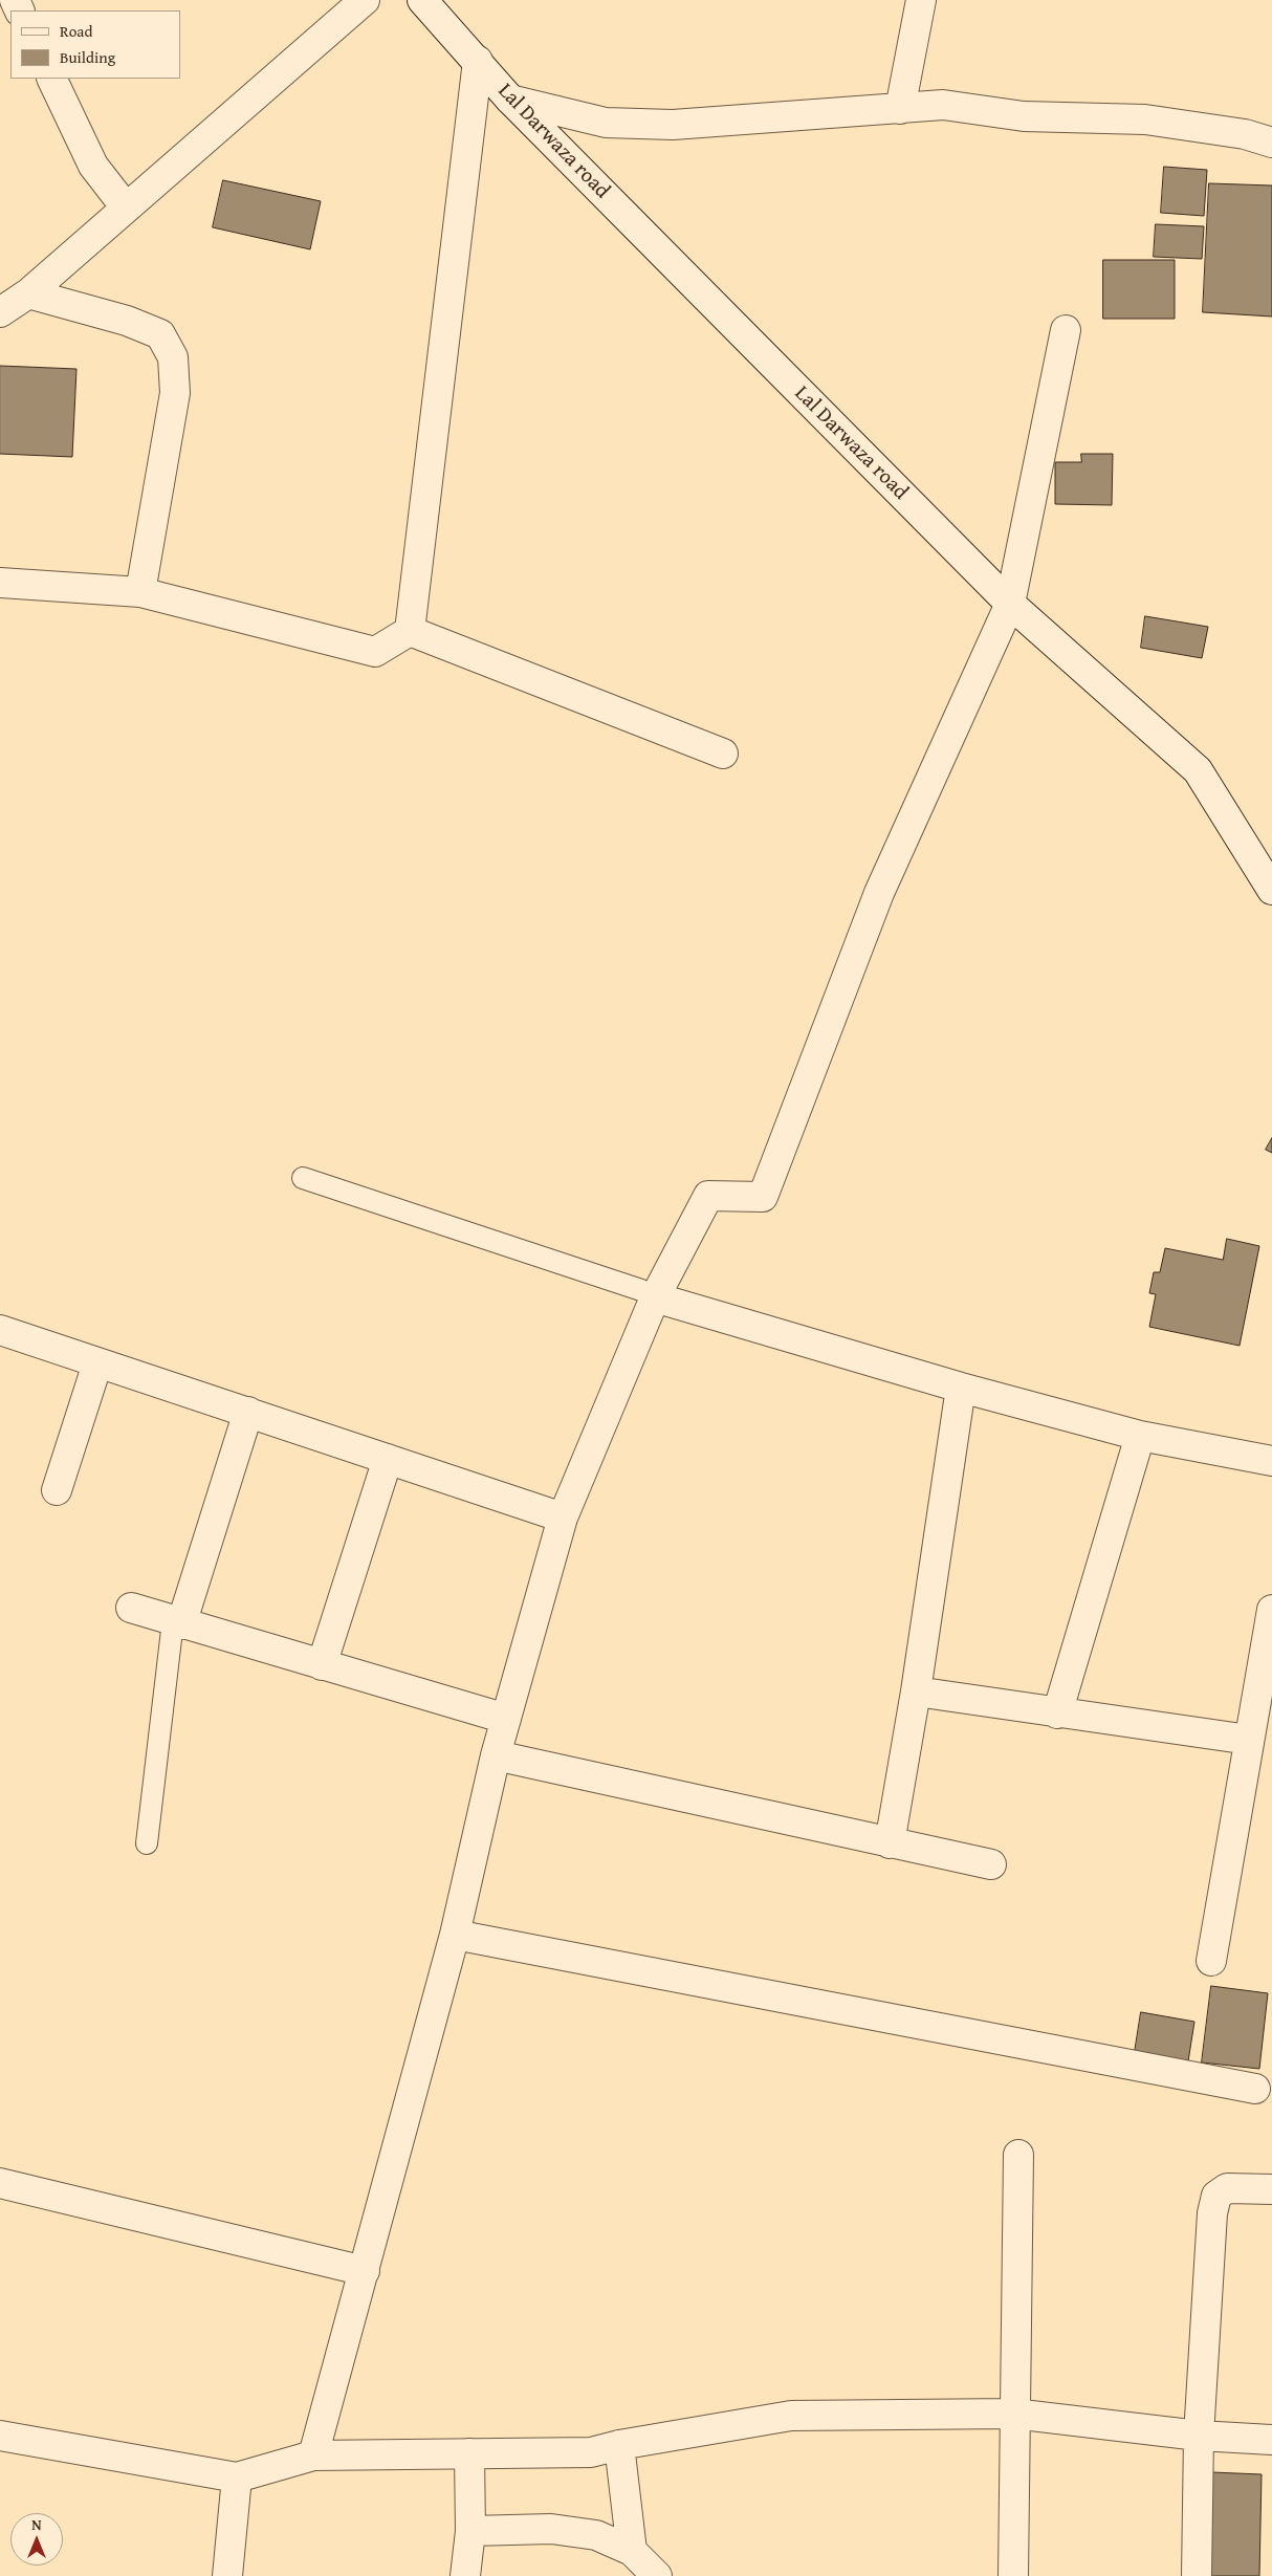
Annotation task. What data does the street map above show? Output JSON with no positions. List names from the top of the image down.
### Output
{
  "streets": {
    "street": ["Lal Darwaza road"]
  },
  "legend": ["Road", "Building"],
  "north": "top"
}
